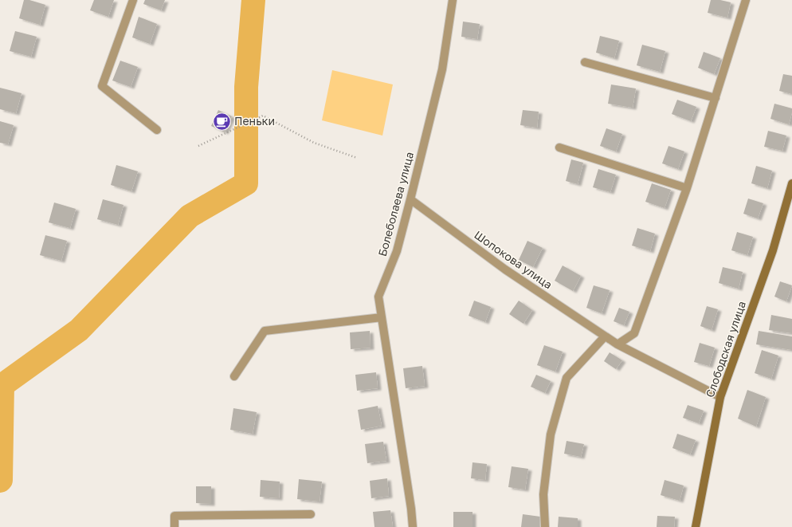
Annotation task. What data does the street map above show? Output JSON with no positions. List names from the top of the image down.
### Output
{
  "streets": {
    "street": ["Болеболаева улица", "Шопокова улица", "Слободская улица"]
  },
  "crossings": [
    ["Болеболаева улица", "Шопокова улица"],
    ["Шопокова улица", "Слободская улица"]
  ],
  "places": {
    "cafe": ["Пеньки"]
  }
}
